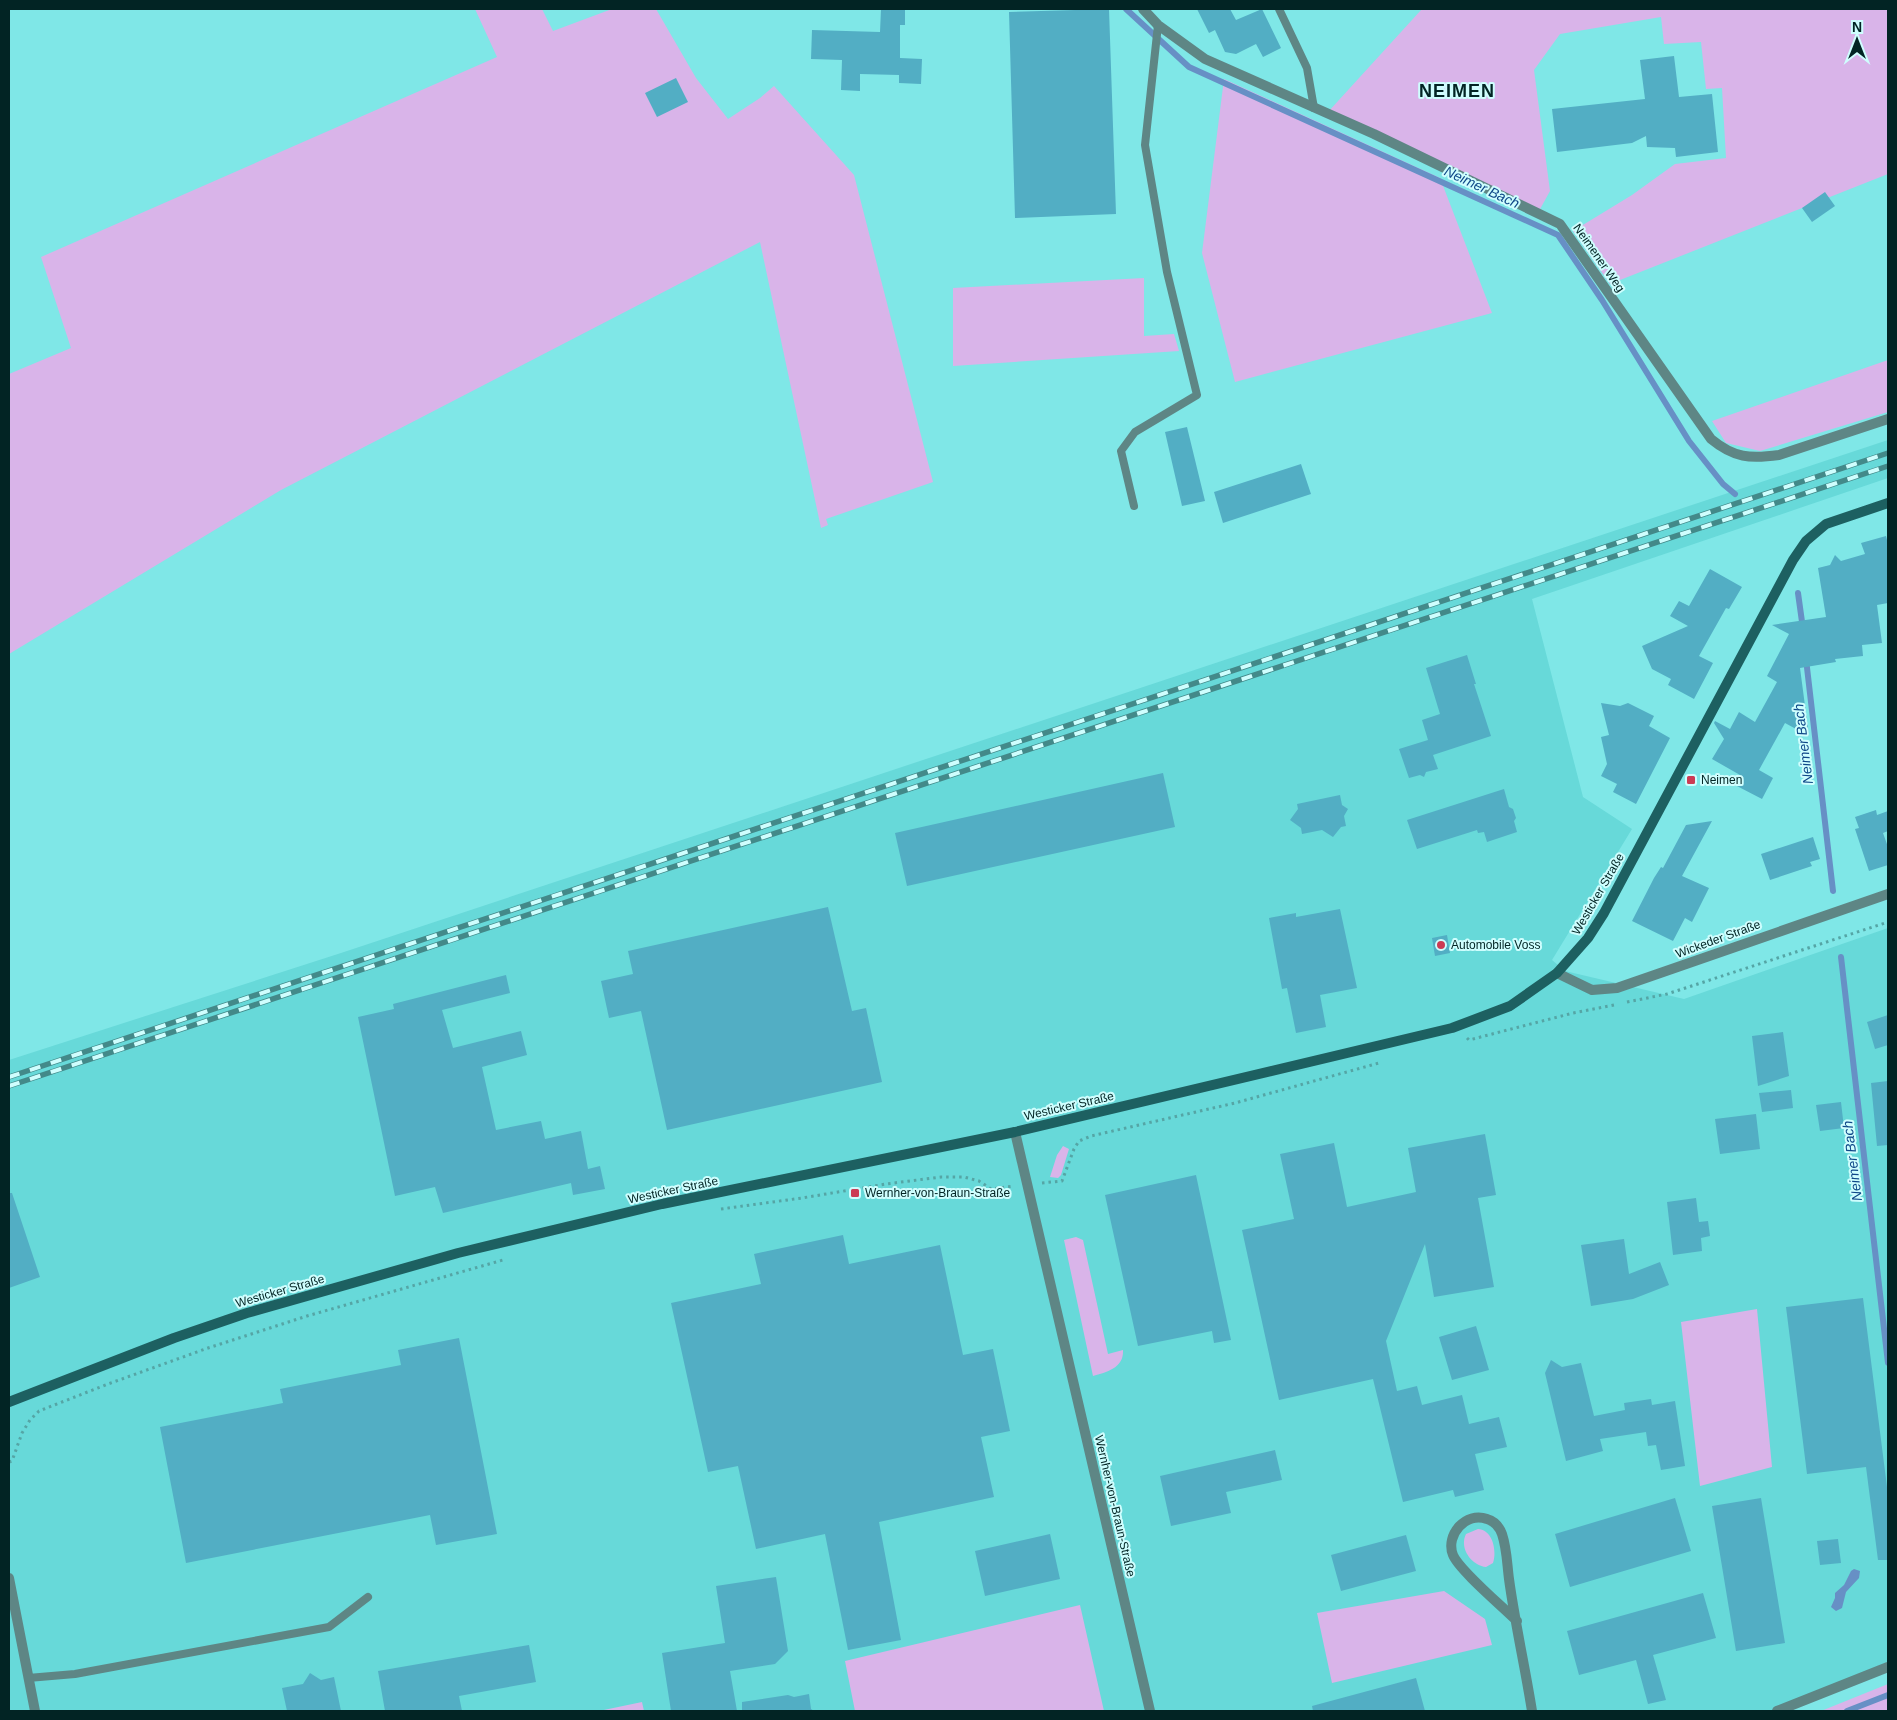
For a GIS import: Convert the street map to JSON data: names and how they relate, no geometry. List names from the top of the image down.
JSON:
{
  "streets": {
    "main road": ["Westicker Straße"],
    "street": ["Neimener Weg", "Wickeder Straße", "Wernher-von-Braun-Straße"]
  },
  "crossings": [
    ["Westicker Straße", "Wickeder Straße"],
    ["Westicker Straße", "Wernher-von-Braun-Straße"]
  ],
  "districts": ["NEIMEN"],
  "water": ["Neimer Bach"],
  "places": {
    "transit": ["Neimen", "Wernher-von-Braun-Straße"],
    "other": ["Automobile Voss"]
  },
  "north": "top"
}
